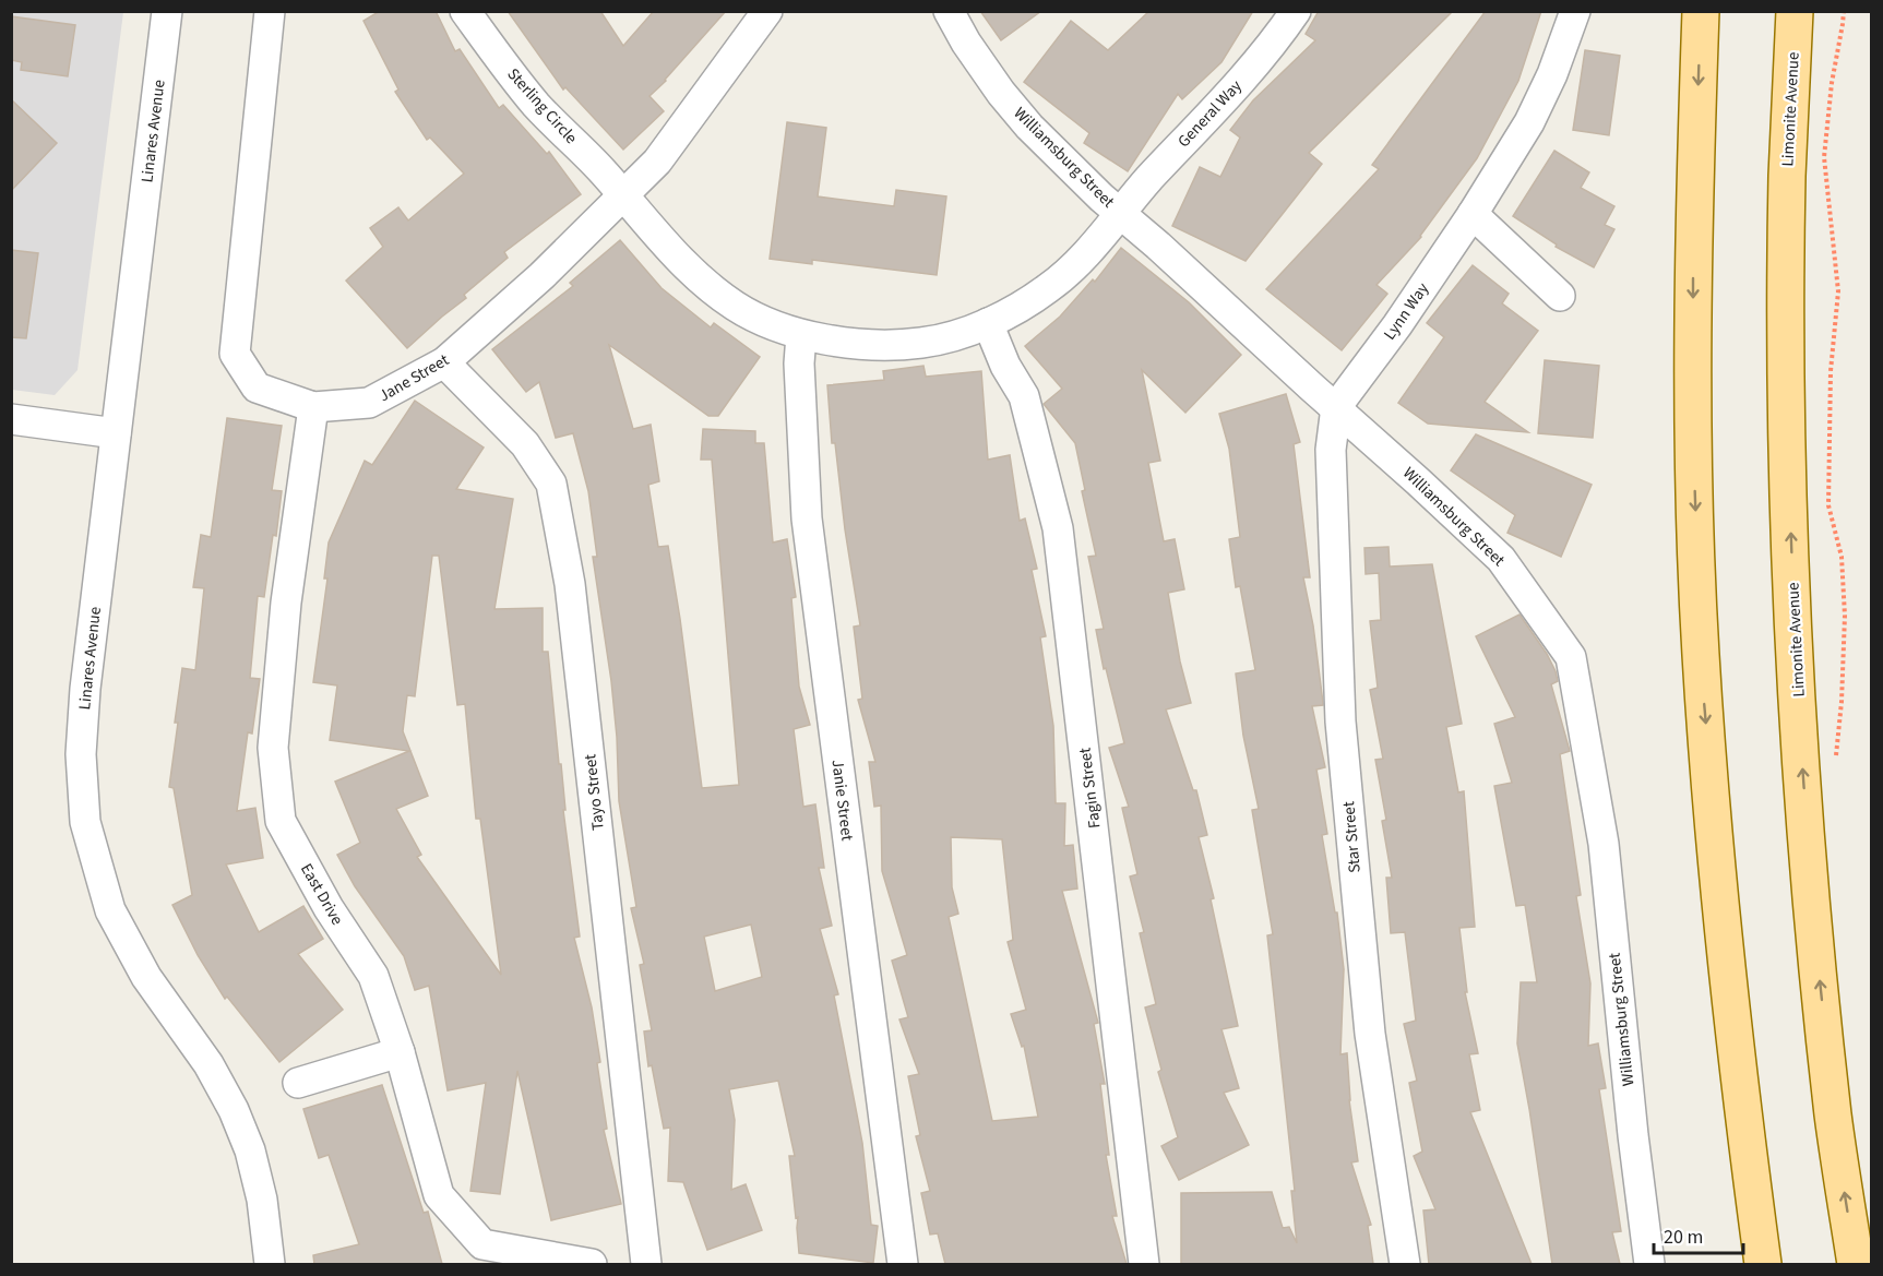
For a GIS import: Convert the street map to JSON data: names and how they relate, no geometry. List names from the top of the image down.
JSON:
{
  "streets": {
    "main road": ["Limonite Avenue"],
    "street": [
      "Sterling Circle",
      "General Way",
      "Linares Avenue",
      "Williamsburg Street",
      "Lynn Way",
      "Jane Street",
      "Fagin Street",
      "Tayo Street",
      "Janie Street",
      "Star Street",
      "East Drive"
    ]
  },
  "crossings": [
    ["Sterling Circle", "General Way"],
    ["Sterling Circle", "Jane Street"],
    ["Sterling Circle", "Janie Street"],
    ["General Way", "Williamsburg Street"],
    ["General Way", "Fagin Street"],
    ["General Way", "Janie Street"],
    ["Williamsburg Street", "Lynn Way"],
    ["Williamsburg Street", "Star Street"],
    ["Lynn Way", "Star Street"],
    ["Jane Street", "Tayo Street"],
    ["Jane Street", "East Drive"]
  ],
  "scale_bar": "20 m"
}
